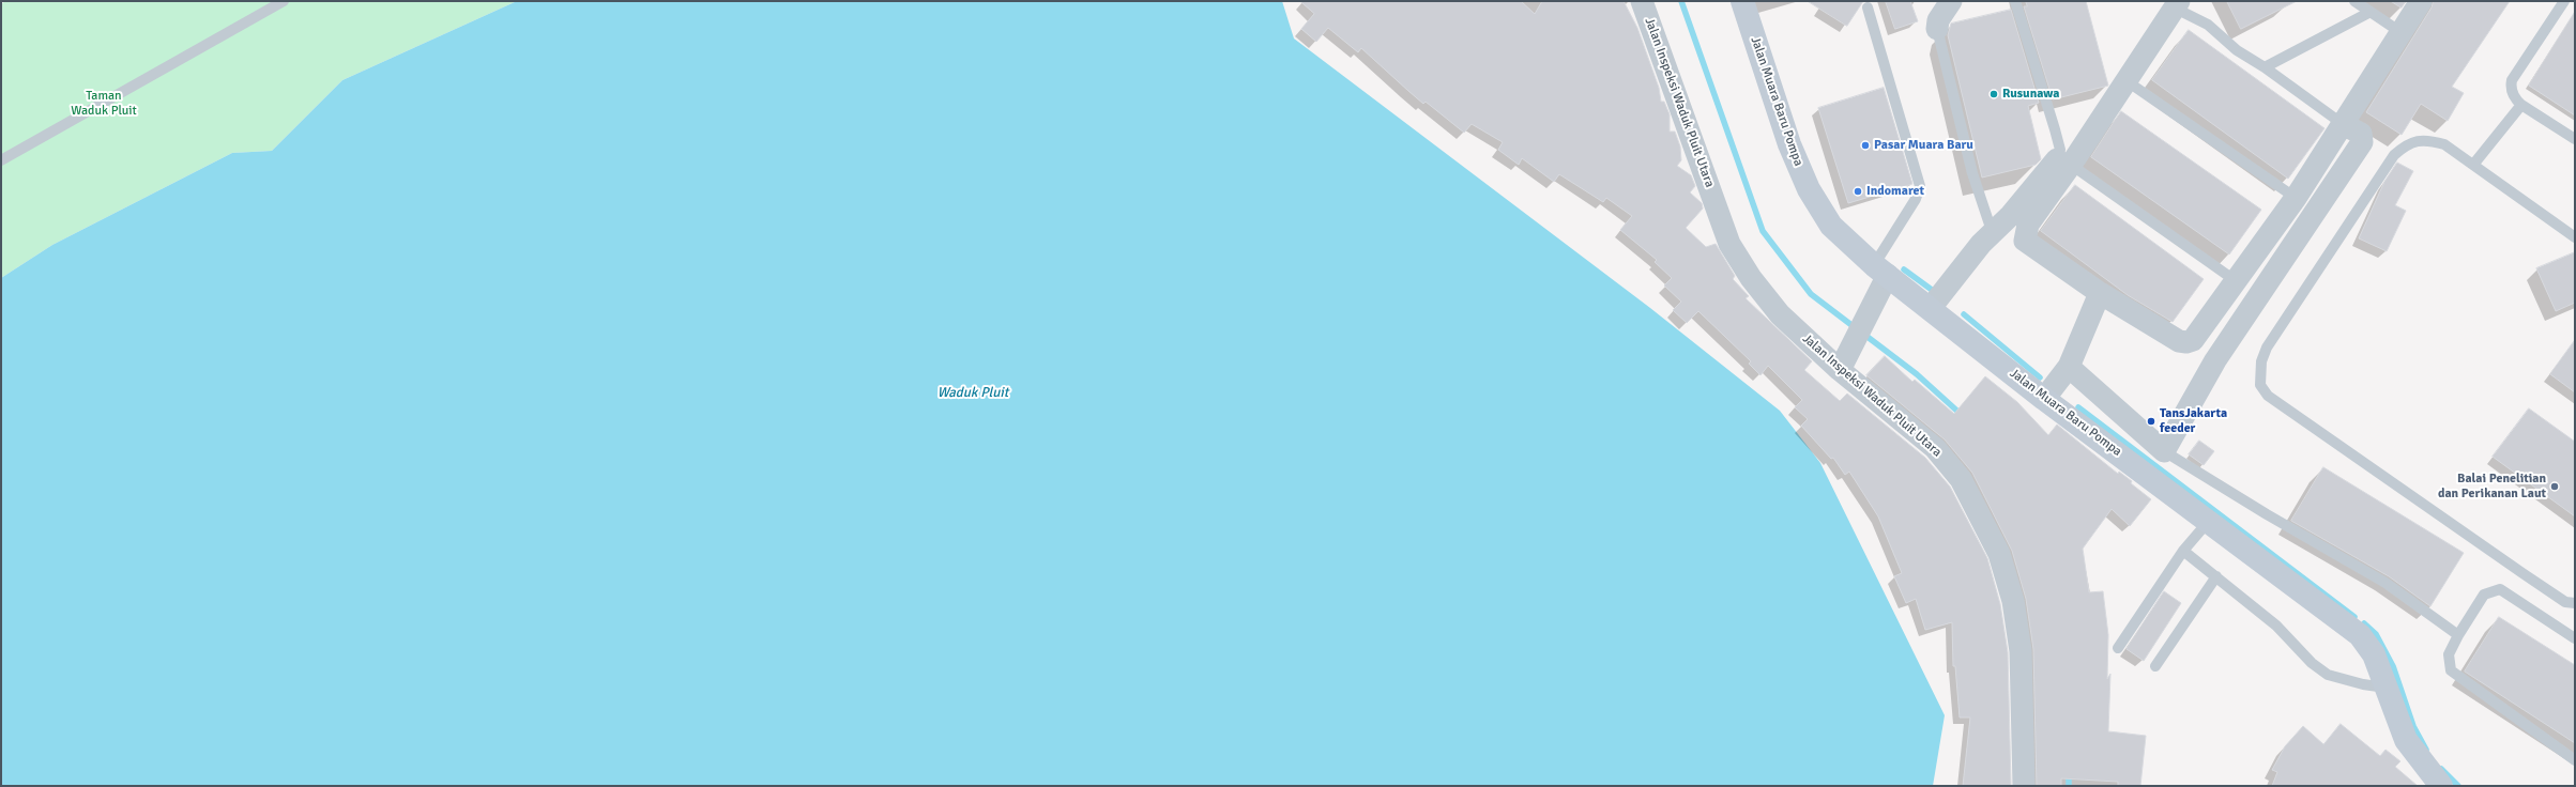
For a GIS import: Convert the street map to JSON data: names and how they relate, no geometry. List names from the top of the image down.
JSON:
{
  "streets": {
    "street": ["Jalan Muara Baru Pompa", "Jalan Inspeksi Waduk Pluit Utara"]
  },
  "water": ["Waduk Pluit"],
  "parks": ["Taman Waduk Pluit"],
  "places": [
    "Rusunawa",
    "Pasar Muara Baru",
    "Indomaret",
    "TansJakarta feeder",
    "Balai Penelitian dan Perikanan Laut"
  ]
}
